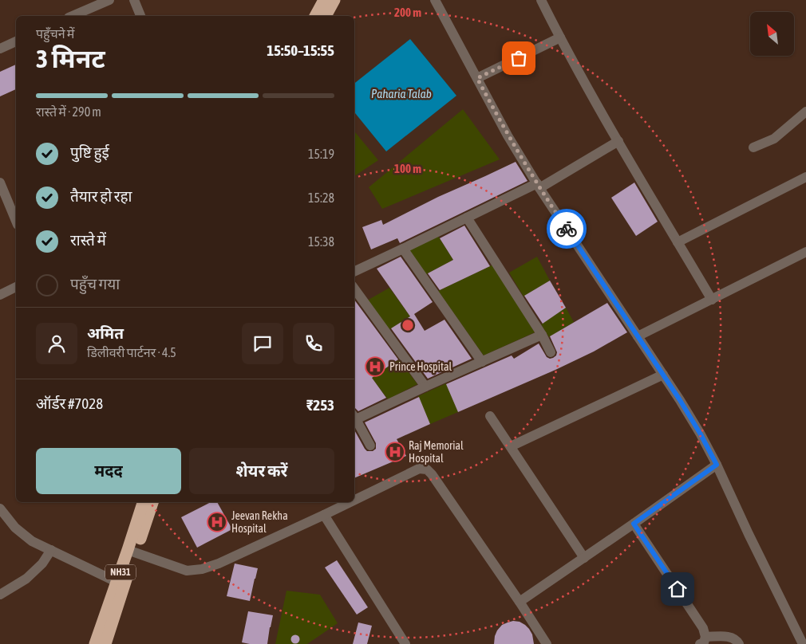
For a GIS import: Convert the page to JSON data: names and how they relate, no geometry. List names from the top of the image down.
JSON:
{
  "streets": {
    "highway": ["NH31"]
  },
  "water": ["Paharia Talab"],
  "places": {
    "hospital": ["Prince Hospital", "Raj Memorial Hospital", "Jeevan Rekha Hospital"]
  },
  "north": "top left",
  "page": {
    "heading": ["3 मिनट", "पहुँचने में", "15:50–15:55"],
    "panel": [
      "अमित",
      "डिलीवरी पार्टनर · 4.5",
      "ऑर्डर #7028",
      "₹253"
    ],
    "bar": "रास्ते में · 290 m",
    "list": [
      ["पुष्टि हुई", "15:19"],
      ["तैयार हो रहा", "15:28"],
      ["रास्ते में", "15:38"],
      "पहुँच गया"
    ],
    "buttons": ["मदद", "शेयर करें"]
  },
  "rings": ["200 m", "100 m"]
}
